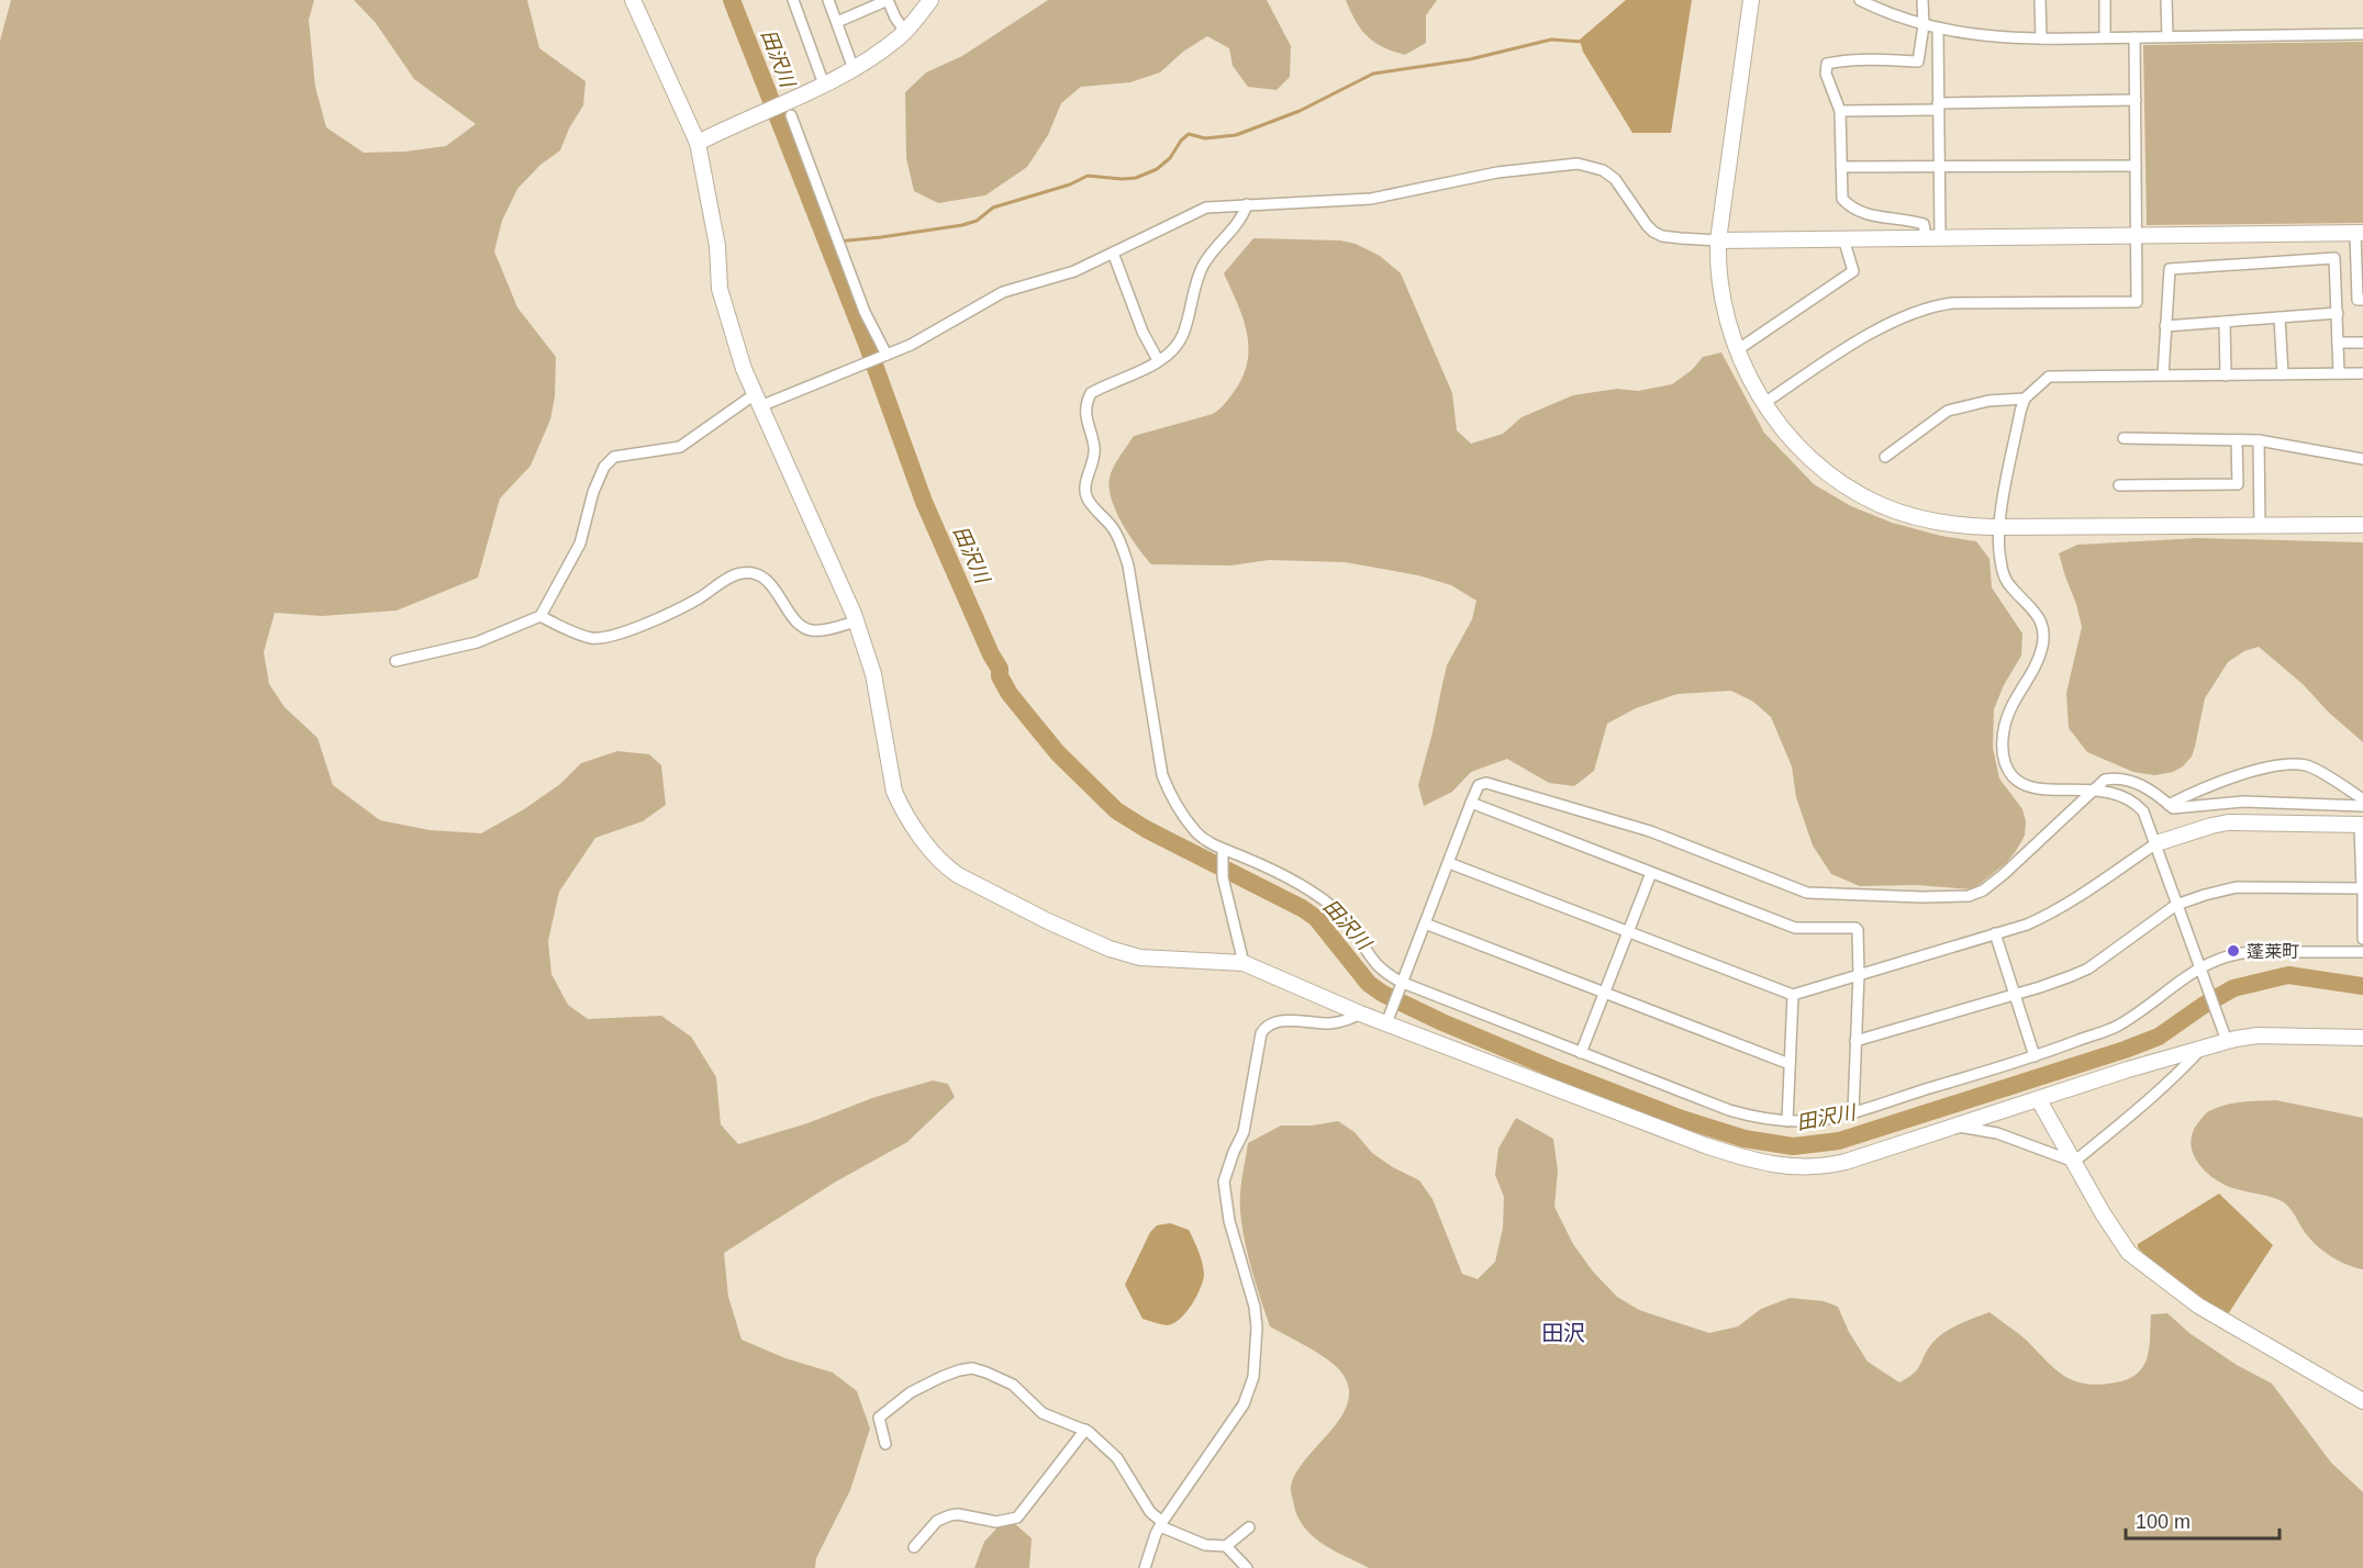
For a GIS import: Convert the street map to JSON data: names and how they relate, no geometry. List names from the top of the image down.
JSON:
{
  "districts": ["田沢"],
  "water": ["田沢川"],
  "places": ["蓬莱町"],
  "scale_bar": "100 m"
}
